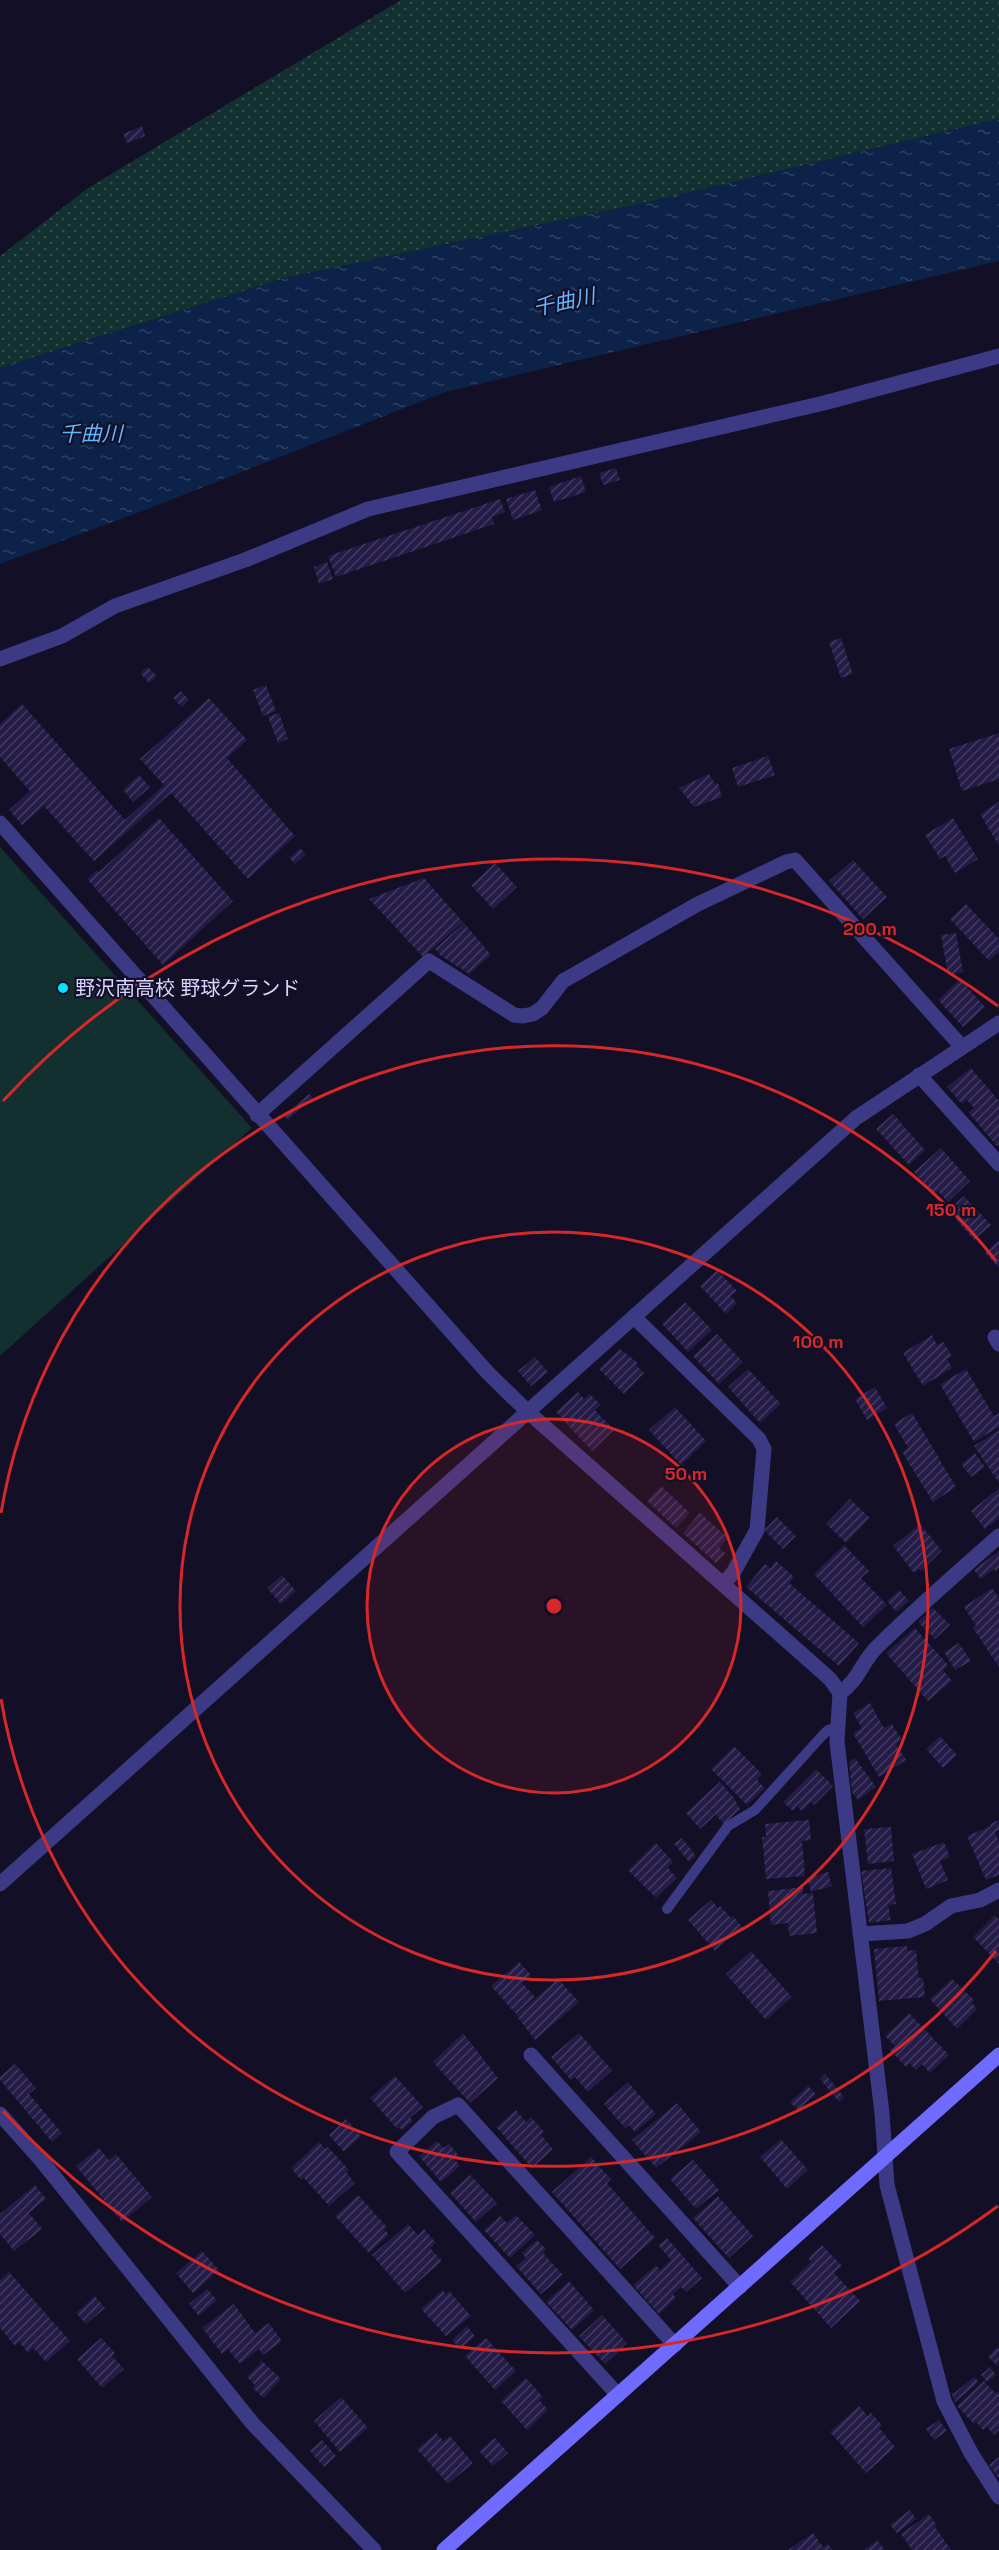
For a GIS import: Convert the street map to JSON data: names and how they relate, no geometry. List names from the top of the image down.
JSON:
{
  "water": ["千曲川"],
  "places": ["野沢南高校 野球グランド"],
  "rings": [
    "200 m",
    "150 m",
    "100 m",
    "50 m"
  ]
}
